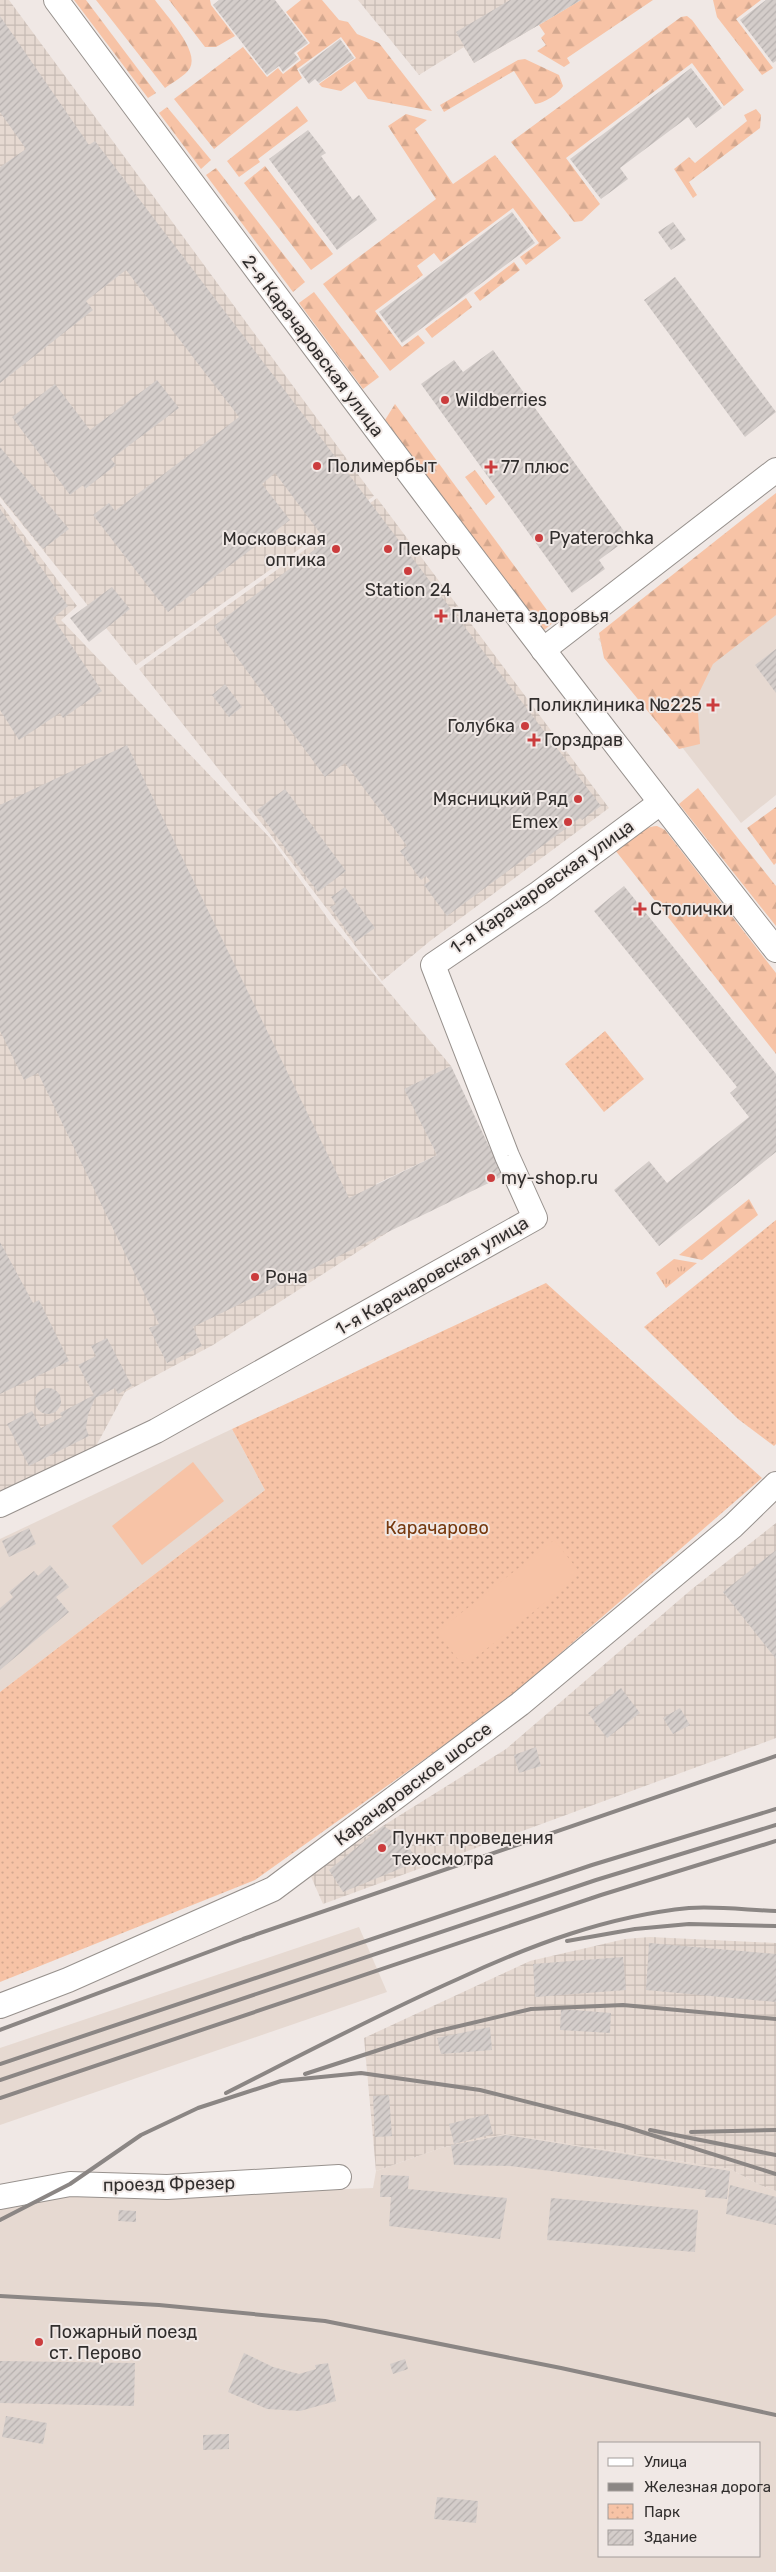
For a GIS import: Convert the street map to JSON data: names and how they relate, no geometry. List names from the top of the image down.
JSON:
{
  "streets": {
    "street": [
      "2-я Карачаровская улица",
      "1-я Карачаровская улица",
      "Карачаровское шоссе",
      "проезд Фрезер"
    ]
  },
  "crossings": [
    ["2-я Карачаровская улица", "1-я Карачаровская улица"]
  ],
  "parks": ["Карачарово"],
  "places": {
    "other": [
      "Wildberries",
      "Полимербыт",
      "Pyaterochka",
      "Московская оптика",
      "Пекарь",
      "Station 24",
      "Голубка",
      "Мясницкий Ряд",
      "Emex",
      "my-shop.ru",
      "Рона",
      "Пункт проведения техосмотра",
      "Пожарный поезд ст. Перово"
    ],
    "health": [
      "77 плюс",
      "Планета здоровья",
      "Поликлиника №225",
      "Горздрав",
      "Столички"
    ]
  },
  "legend": [
    "Улица",
    "Железная дорога",
    "Парк",
    "Здание"
  ]
}
